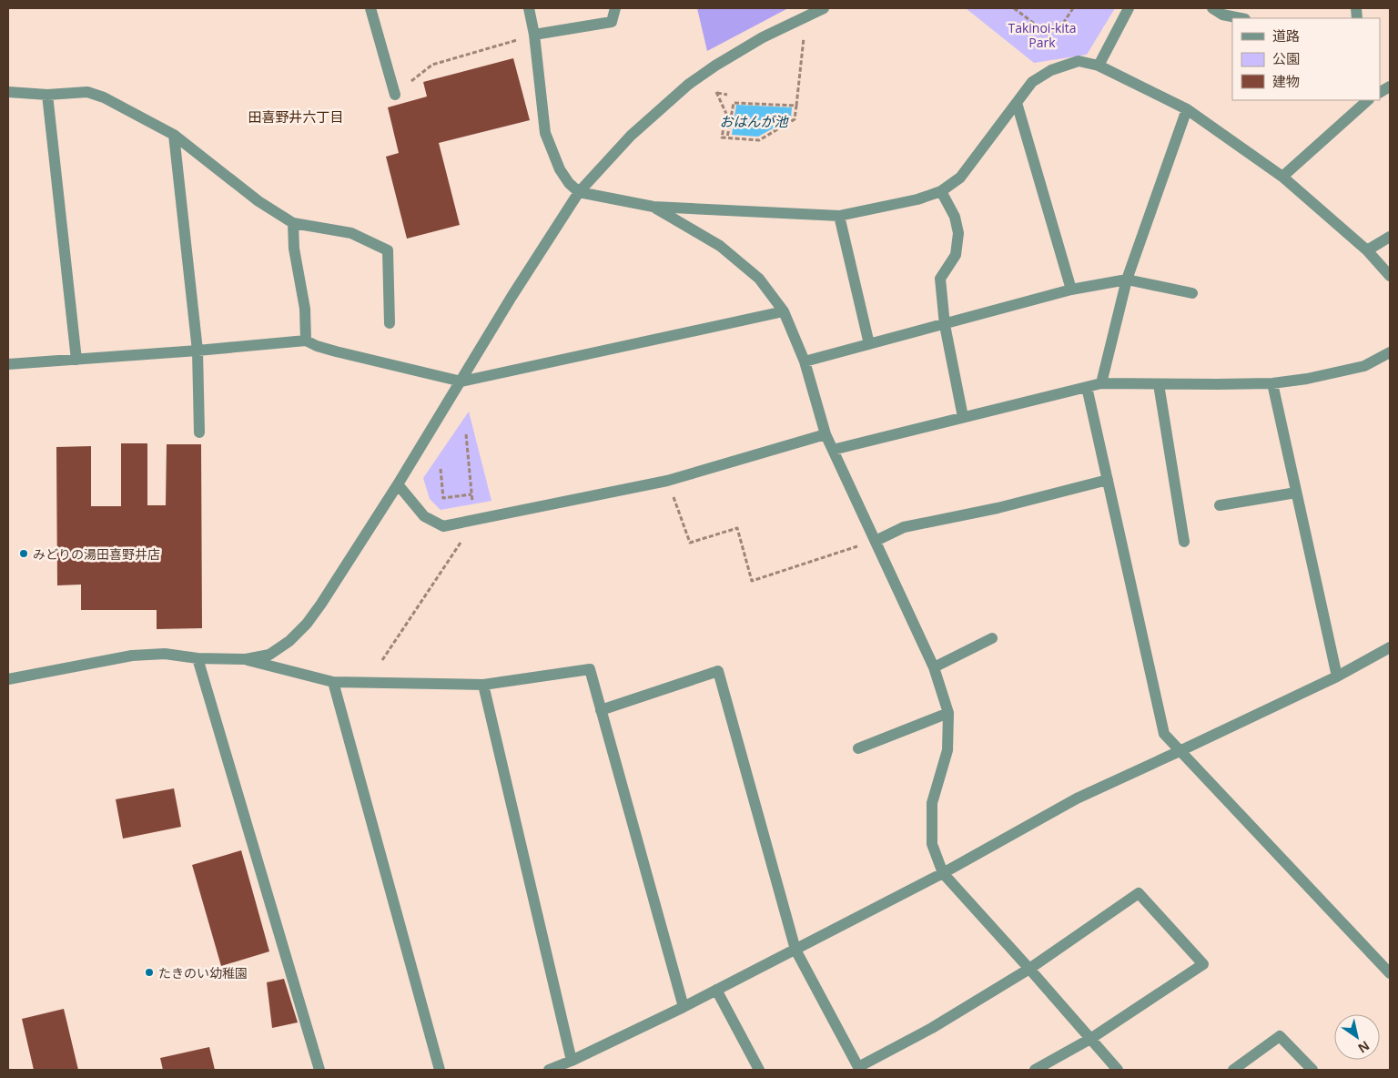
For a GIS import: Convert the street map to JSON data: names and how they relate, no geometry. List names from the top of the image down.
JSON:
{
  "districts": ["田喜野井六丁目"],
  "water": ["おはんが池"],
  "parks": ["Takinoi-kita Park"],
  "places": ["みどりの湯田喜野井店", "たきのい幼稚園"],
  "legend": ["道路", "公園", "建物"],
  "north": "bottom right"
}
